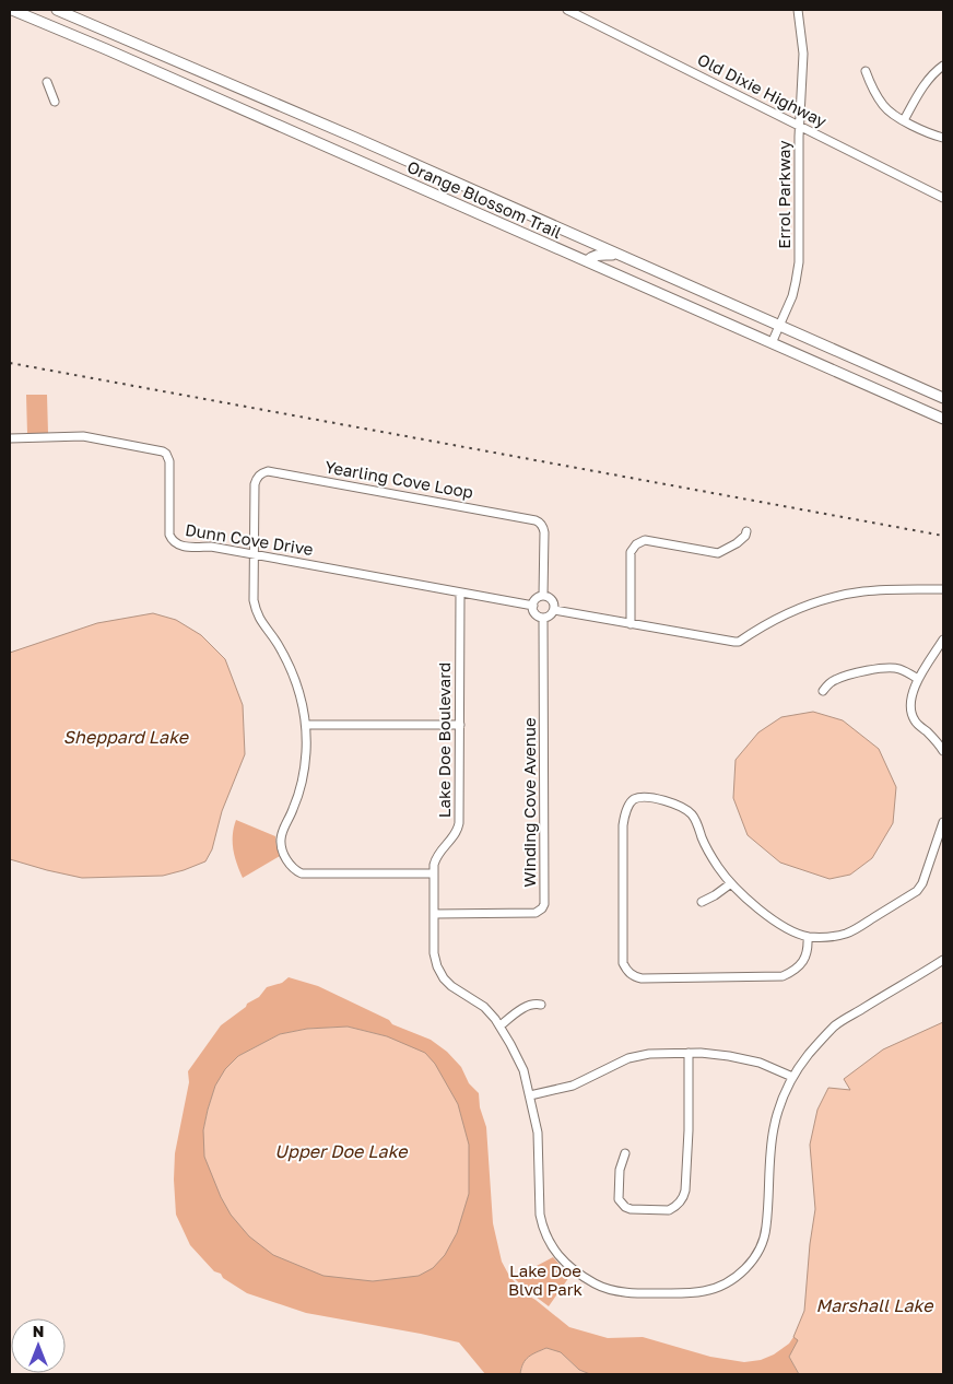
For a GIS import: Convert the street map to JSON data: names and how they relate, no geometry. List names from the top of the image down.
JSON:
{
  "streets": {
    "main road": ["Orange Blossom Trail"],
    "street": [
      "Old Dixie Highway",
      "Errol Parkway",
      "Yearling Cove Loop",
      "Dunn Cove Drive",
      "Lake Doe Boulevard",
      "Winding Cove Avenue"
    ]
  },
  "crossings": [
    ["Old Dixie Highway", "Errol Parkway"],
    ["Errol Parkway", "Orange Blossom Trail"],
    ["Yearling Cove Loop", "Dunn Cove Drive"],
    ["Yearling Cove Loop", "Winding Cove Avenue"],
    ["Dunn Cove Drive", "Lake Doe Boulevard"],
    ["Dunn Cove Drive", "Winding Cove Avenue"],
    ["Lake Doe Boulevard", "Winding Cove Avenue"]
  ],
  "water": ["Sheppard Lake", "Upper Doe Lake", "Marshall Lake"],
  "parks": ["Lake Doe Blvd Park"],
  "north": "top"
}
